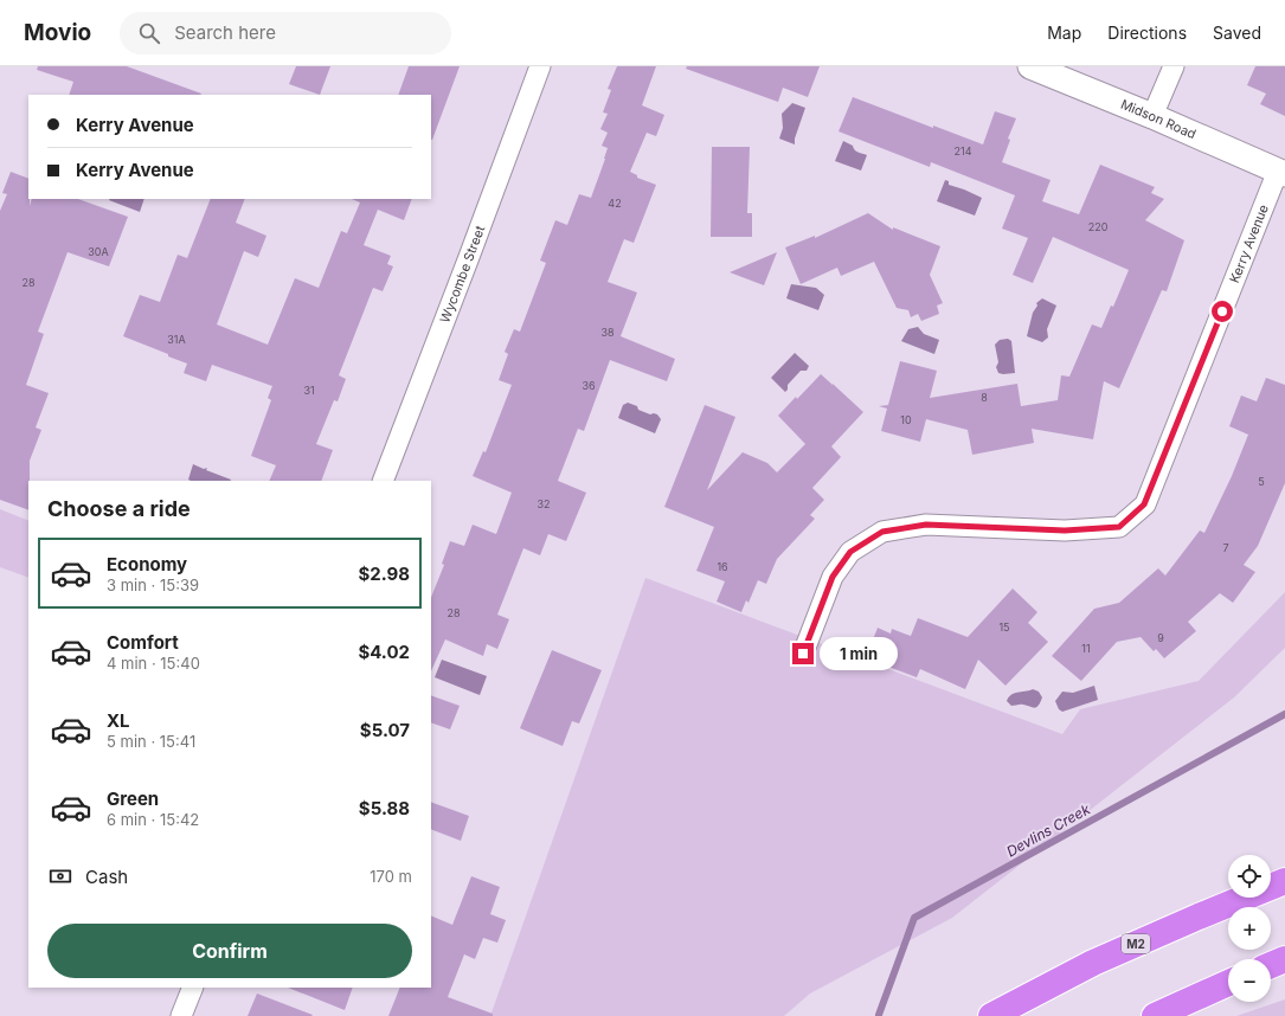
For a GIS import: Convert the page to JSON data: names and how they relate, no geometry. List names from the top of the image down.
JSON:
{
  "streets": {
    "highway": ["M2"],
    "street": ["Midson Road", "Kerry Avenue", "Wycombe Street"]
  },
  "crossings": [
    ["Midson Road", "Kerry Avenue"]
  ],
  "water": ["Devlins Creek"],
  "house_numbers": [
    "214",
    "42",
    "220",
    "30A",
    "28",
    "38",
    "31A",
    "36",
    "31",
    "8",
    "10",
    "5",
    "32",
    "7",
    "16",
    "28",
    "15",
    "9",
    "11"
  ],
  "page": {
    "header": "Movio",
    "search": "Search here",
    "nav": ["Map", "Directions", "Saved"],
    "banner": ["Kerry Avenue", "Kerry Avenue"],
    "heading": "Choose a ride",
    "list": [
      {
        "name": "Economy",
        "note": "3 min · 15:39",
        "value": "$2.98"
      },
      {
        "name": "Comfort",
        "note": "4 min · 15:40",
        "value": "$4.02"
      },
      {
        "name": "XL",
        "note": "5 min · 15:41",
        "value": "$5.07"
      },
      {
        "name": "Green",
        "note": "6 min · 15:42",
        "value": "$5.88"
      }
    ],
    "bubble": "1 min",
    "pay": ["Cash", "170 m"],
    "map_buttons": ["+", "−"],
    "buttons": "Confirm"
  }
}
